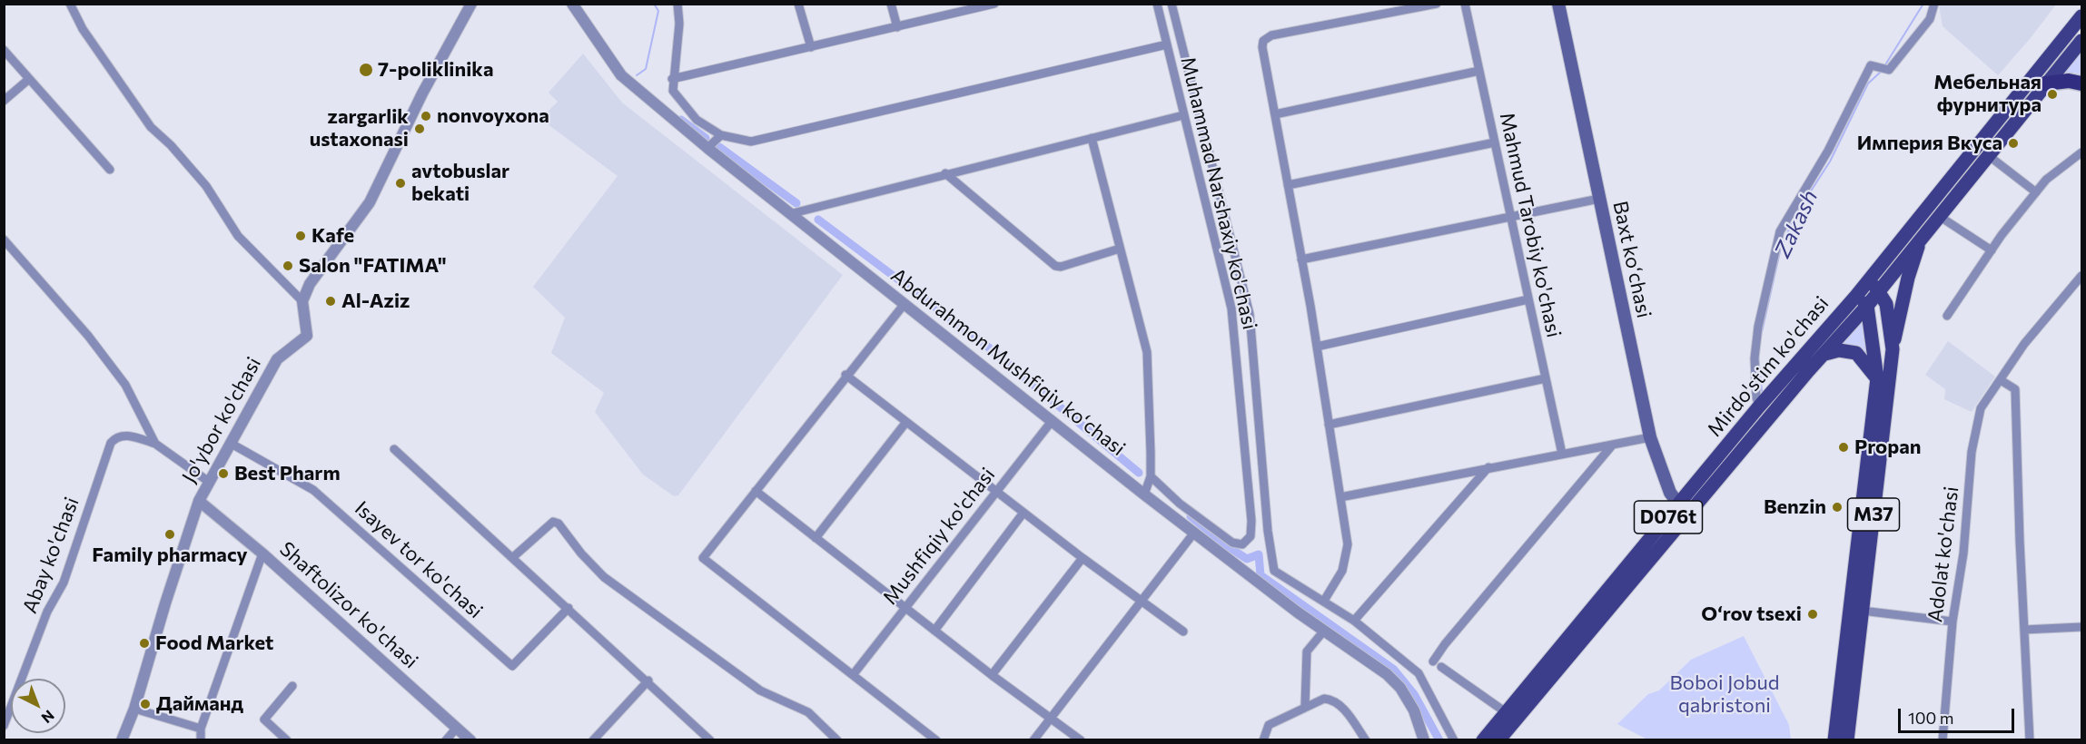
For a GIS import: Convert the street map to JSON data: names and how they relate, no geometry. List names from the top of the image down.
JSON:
{
  "streets": {
    "main road": [
      "Baxt koʻchasi",
      "Mirdo'stim ko'chasi",
      "M37",
      "D076t"
    ],
    "street": [
      "Muhammad Narshaxiy ko'chasi",
      "Mahmud Tarobiy ko'chasi",
      "Abdurahmon Mushfiqiy koʻchasi",
      "Jo'ybor ko'chasi",
      "Mushfiqiy ko'chasi",
      "Adolat ko'chasi",
      "Abay ko'chasi",
      "Isayev tor ko'chasi",
      "Shaftolizor ko'chasi"
    ]
  },
  "crossings": [
    ["Baxt koʻchasi", "Mirdo'stim ko'chasi"],
    ["Abdurahmon Mushfiqiy koʻchasi", "Mushfiqiy ko'chasi"],
    ["Mirdo'stim ko'chasi", "M37"],
    ["Jo'ybor ko'chasi", "Isayev tor ko'chasi"],
    ["Jo'ybor ko'chasi", "Shaftolizor ko'chasi"]
  ],
  "water": ["Zakash"],
  "parks": ["Boboi Jobud qabristoni"],
  "places": [
    "7-poliklinika",
    "Мебельная фурнитура",
    "nonvoyxona",
    "zargarlik ustaxonasi",
    "Империя Вкуса",
    "avtobuslar bekati",
    "Kafe",
    "Salon \"FATIMA\"",
    "Al-Aziz",
    "Propan",
    "Best Pharm",
    "Benzin",
    "Family pharmacy",
    "Oʻrov tsexi",
    "Food Market",
    "Дайманд"
  ],
  "scale_bar": "100 m",
  "north": "bottom right"
}
